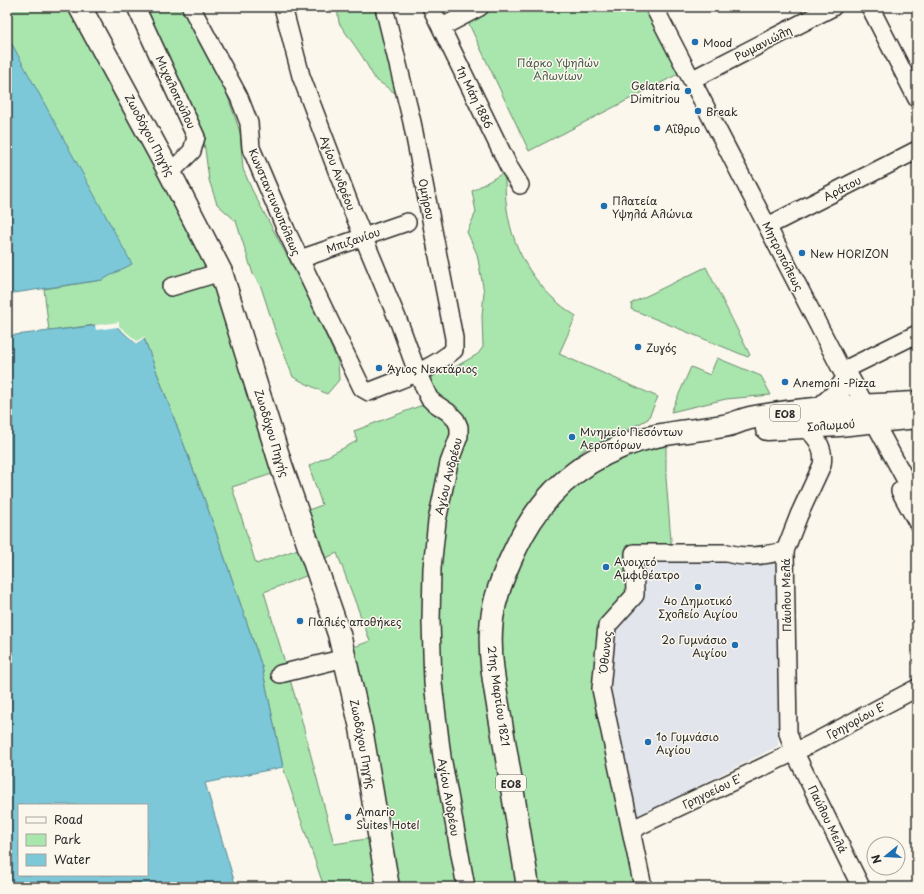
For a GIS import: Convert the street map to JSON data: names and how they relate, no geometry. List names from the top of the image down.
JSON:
{
  "streets": {
    "main road": [
      "Ζωοδόχου Πηγής",
      "ΕΟ8",
      "Σολωμού",
      "21ης Μαρτίου 1821"
    ],
    "street": [
      "Ρωμανιώλη",
      "Μιχαλοπούλου",
      "1η Μάη 1886",
      "Αγίου Ανδρέου",
      "Αράτου",
      "Ομήρου",
      "Κωνσταντινουπόλεως",
      "Μπιζανίου",
      "Μητροπόλεως",
      "Πάυλου Μελά",
      "Όθωνος",
      "Γρηγορίου Ε'",
      "Γρηγοείου Ε'",
      "Παύλου Μελά"
    ]
  },
  "crossings": [
    ["Ρωμανιώλη", "Μητροπόλεως"],
    ["Μιχαλοπούλου", "Ζωοδόχου Πηγής"],
    ["Αγίου Ανδρέου", "Ομήρου"],
    ["Αγίου Ανδρέου", "Κωνσταντινουπόλεως"],
    ["Αγίου Ανδρέου", "Μπιζανίου"],
    ["Αράτου", "Μητροπόλεως"],
    ["Ομήρου", "Κωνσταντινουπόλεως"],
    ["Κωνσταντινουπόλεως", "Μπιζανίου"],
    ["Μητροπόλεως", "Σολωμού"],
    ["Σολωμού", "Πάυλου Μελά"],
    ["Σολωμού", "21ης Μαρτίου 1821"],
    ["Πάυλου Μελά", "Όθωνος"],
    ["Πάυλου Μελά", "Γρηγορίου Ε'"],
    ["Πάυλου Μελά", "Γρηγοείου Ε'"],
    ["Πάυλου Μελά", "Παύλου Μελά"],
    ["Όθωνος", "Γρηγοείου Ε'"],
    ["Γρηγορίου Ε'", "Γρηγοείου Ε'"],
    ["Γρηγορίου Ε'", "Παύλου Μελά"],
    ["Γρηγοείου Ε'", "Παύλου Μελά"]
  ],
  "parks": ["Πάρκο Υψηλών Αλωνίων"],
  "places": [
    "Mood",
    "Gelateria Dimitriou",
    "Break",
    "Αΐθριο",
    "Πλατεία Υψηλά Αλώνια",
    "New HORIZON",
    "Ζυγός",
    "Άγιος Νεκτάριος",
    "Anemoni -Pizza",
    "Μνημείο Πεσόντων Αεροπόρων",
    "Aνοιχτό Aμφιθέατρο",
    "4ο Δημοτικό Σχολείο Αιγίου",
    "Παλιές αποθήκες",
    "2ο Γυμνάσιο Αιγίου",
    "1ο Γυμνάσιο Αιγίου",
    "Amario Suites Hotel"
  ],
  "legend": ["Road", "Park", "Water"],
  "north": "left"
}
